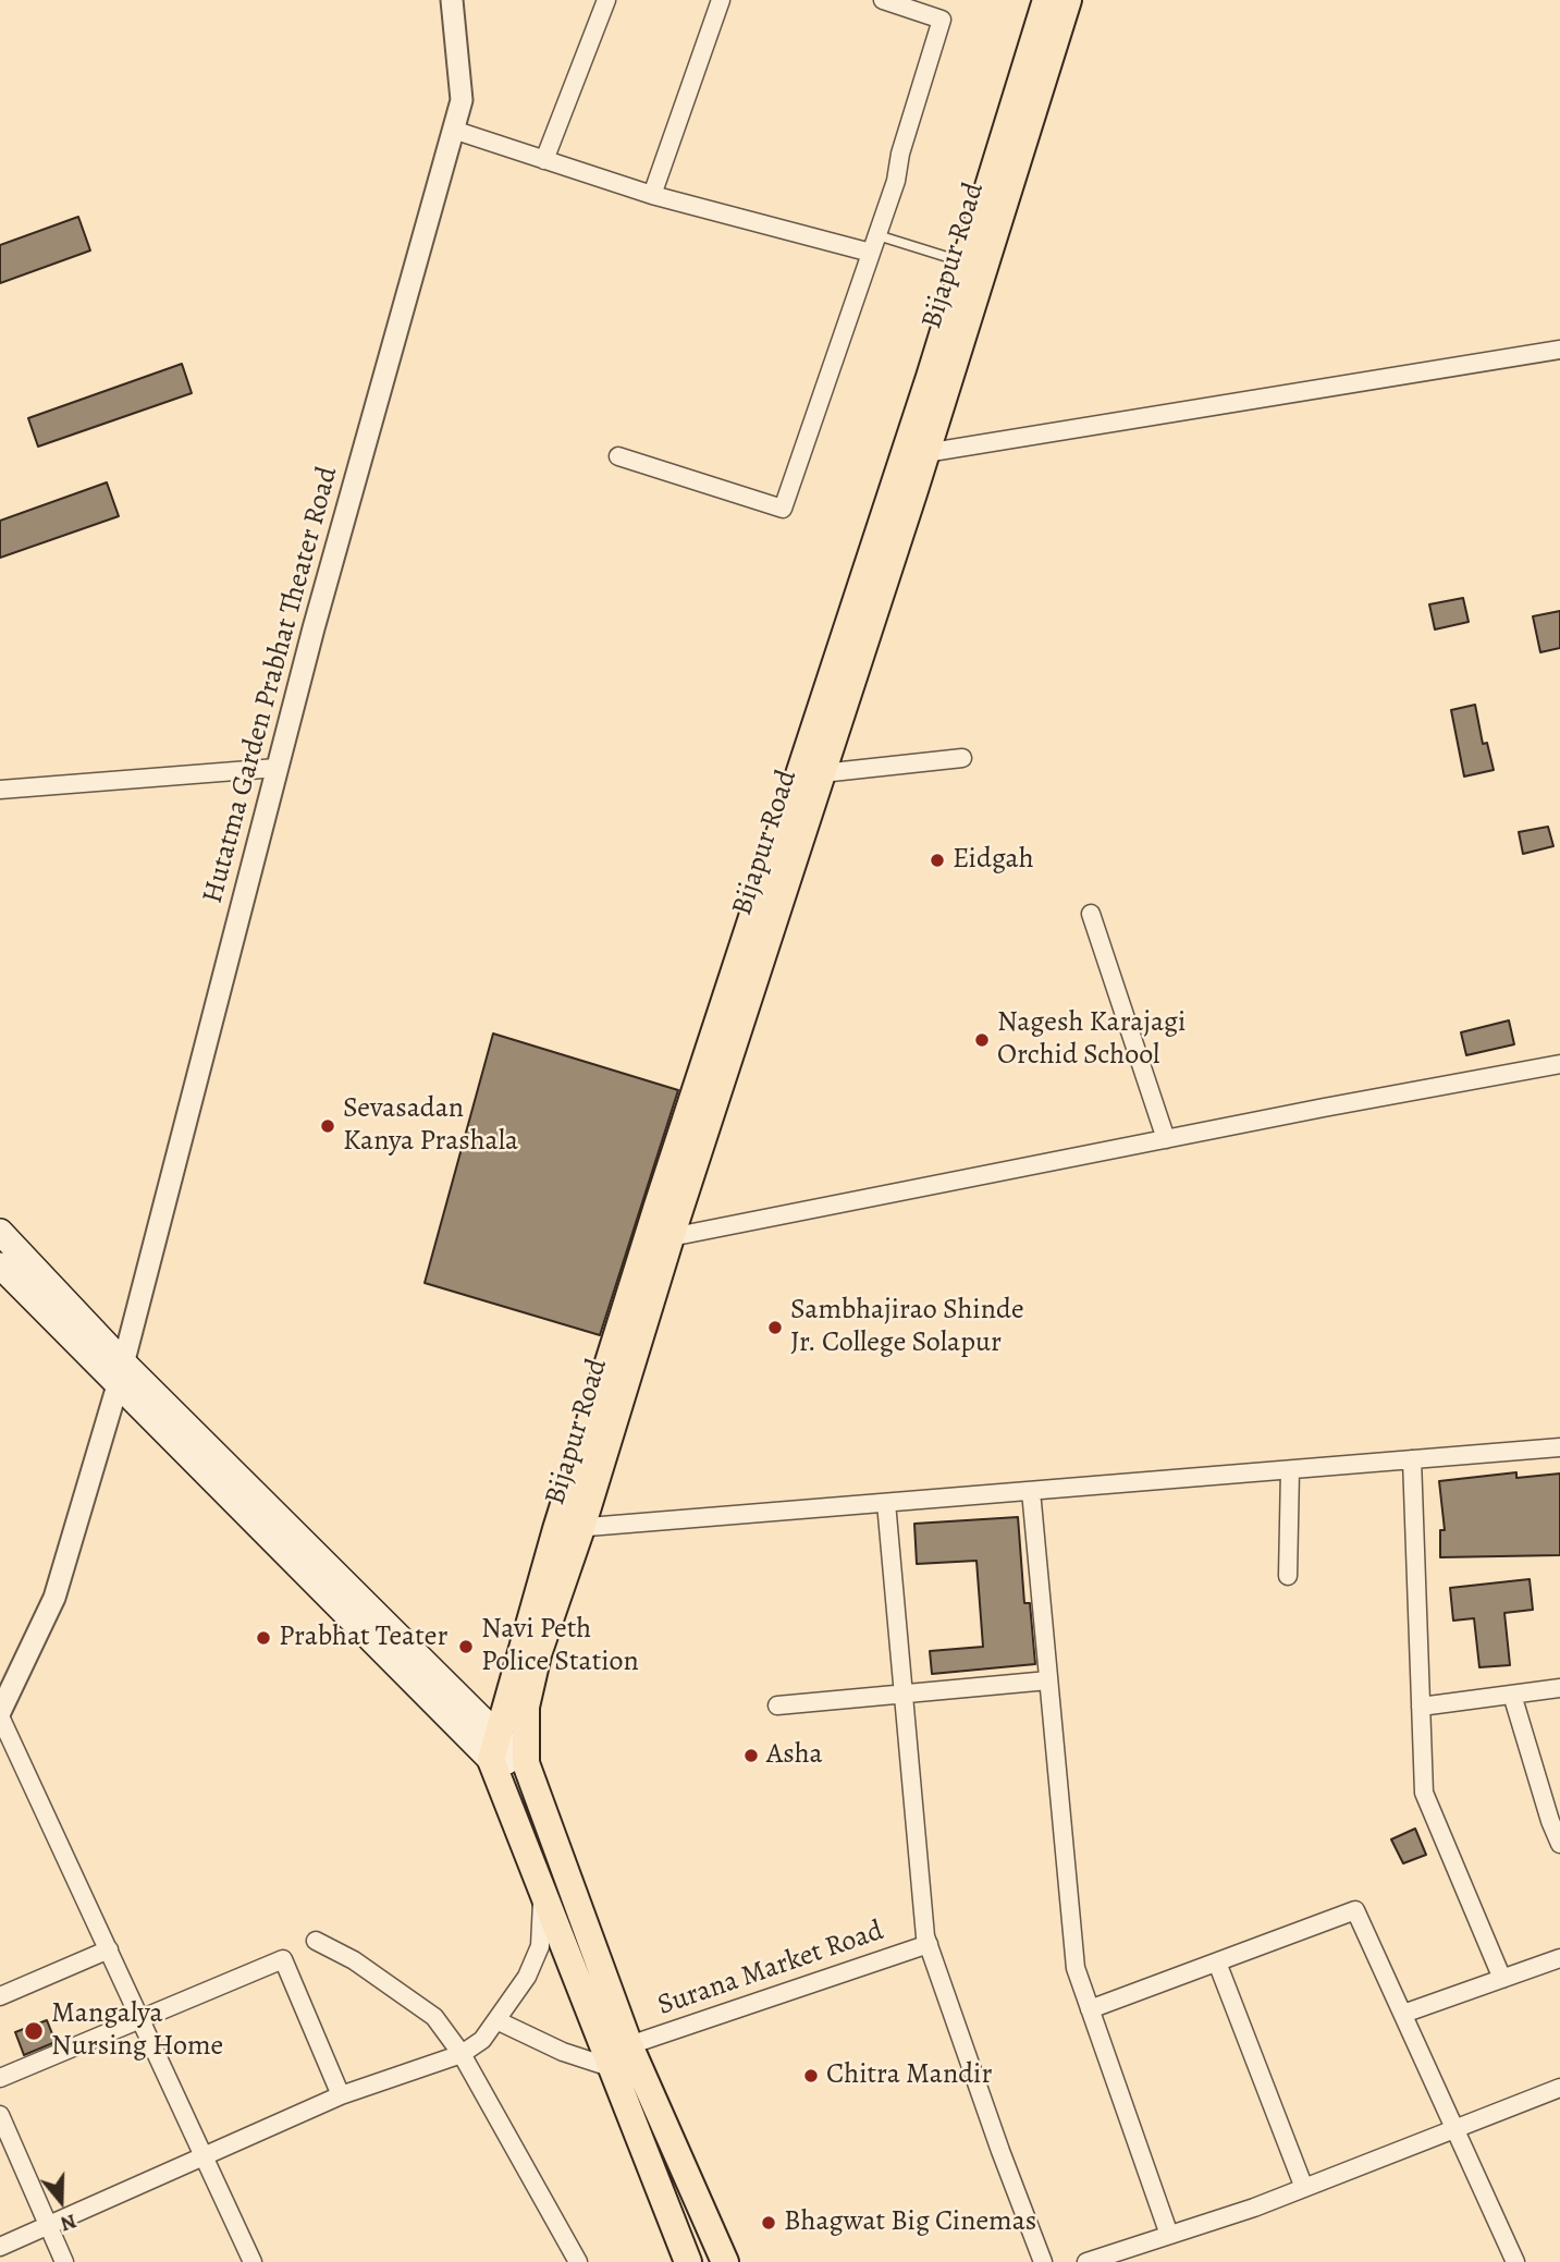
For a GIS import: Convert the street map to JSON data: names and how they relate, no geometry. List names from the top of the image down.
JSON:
{
  "streets": {
    "main road": ["Bijapur Road"],
    "street": ["Hutatma Garden Prabhat Theater Road", "Surana Market Road"]
  },
  "places": [
    "Eidgah",
    "Nagesh Karajagi Orchid School",
    "Sevasadan Kanya Prashala",
    "Sambhajirao Shinde Jr. College Solapur",
    "Prabhat Teater",
    "Navi Peth Police Station",
    "Asha",
    "Mangalya Nursing Home",
    "Chitra Mandir",
    "Bhagwat Big Cinemas"
  ],
  "north": "bottom"
}
